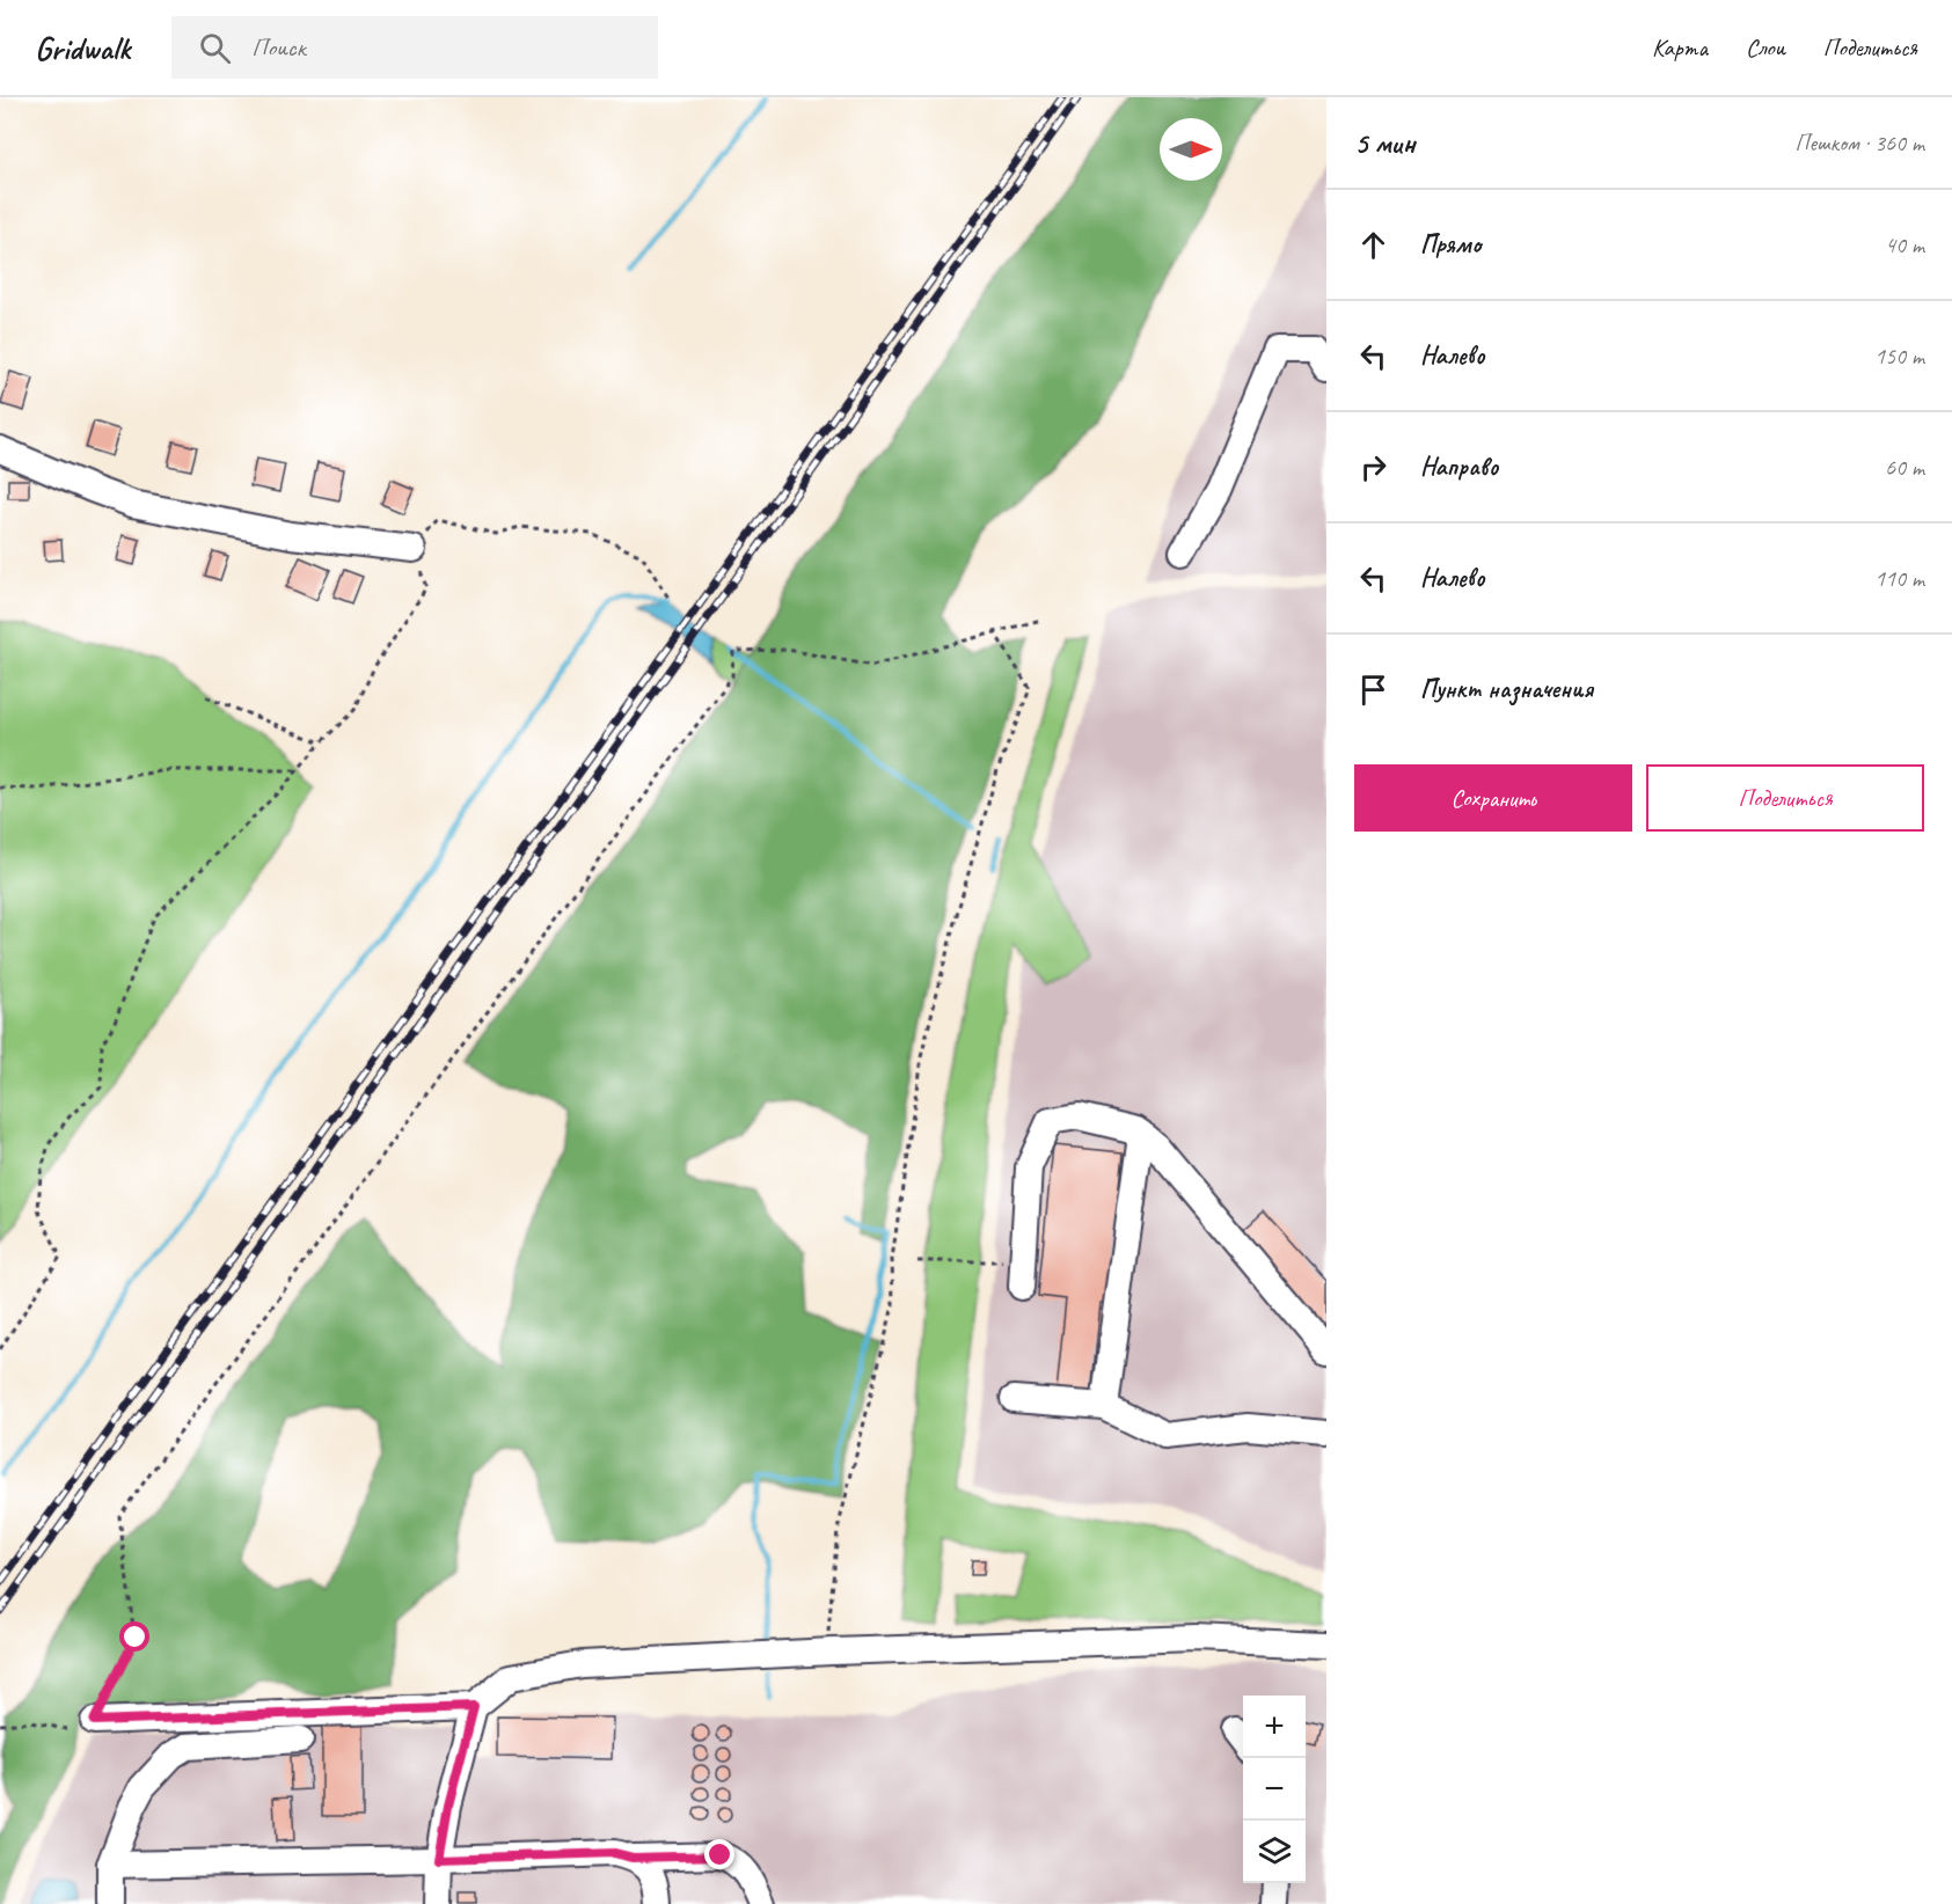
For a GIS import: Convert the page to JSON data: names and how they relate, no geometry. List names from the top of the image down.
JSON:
{
  "north": "right",
  "page": {
    "header": "Gridwalk",
    "search": "Поиск",
    "nav": ["Карта", "Слои", "Поделиться"],
    "heading": ["5 мин", "Пешком · 360 m"],
    "list": [
      ["Прямо", "40 m"],
      ["Налево", "150 m"],
      ["Направо", "60 m"],
      ["Налево", "110 m"],
      "Пункт назначения"
    ],
    "buttons": ["Сохранить", "Поделиться"],
    "map_buttons": ["+", "−"]
  }
}
